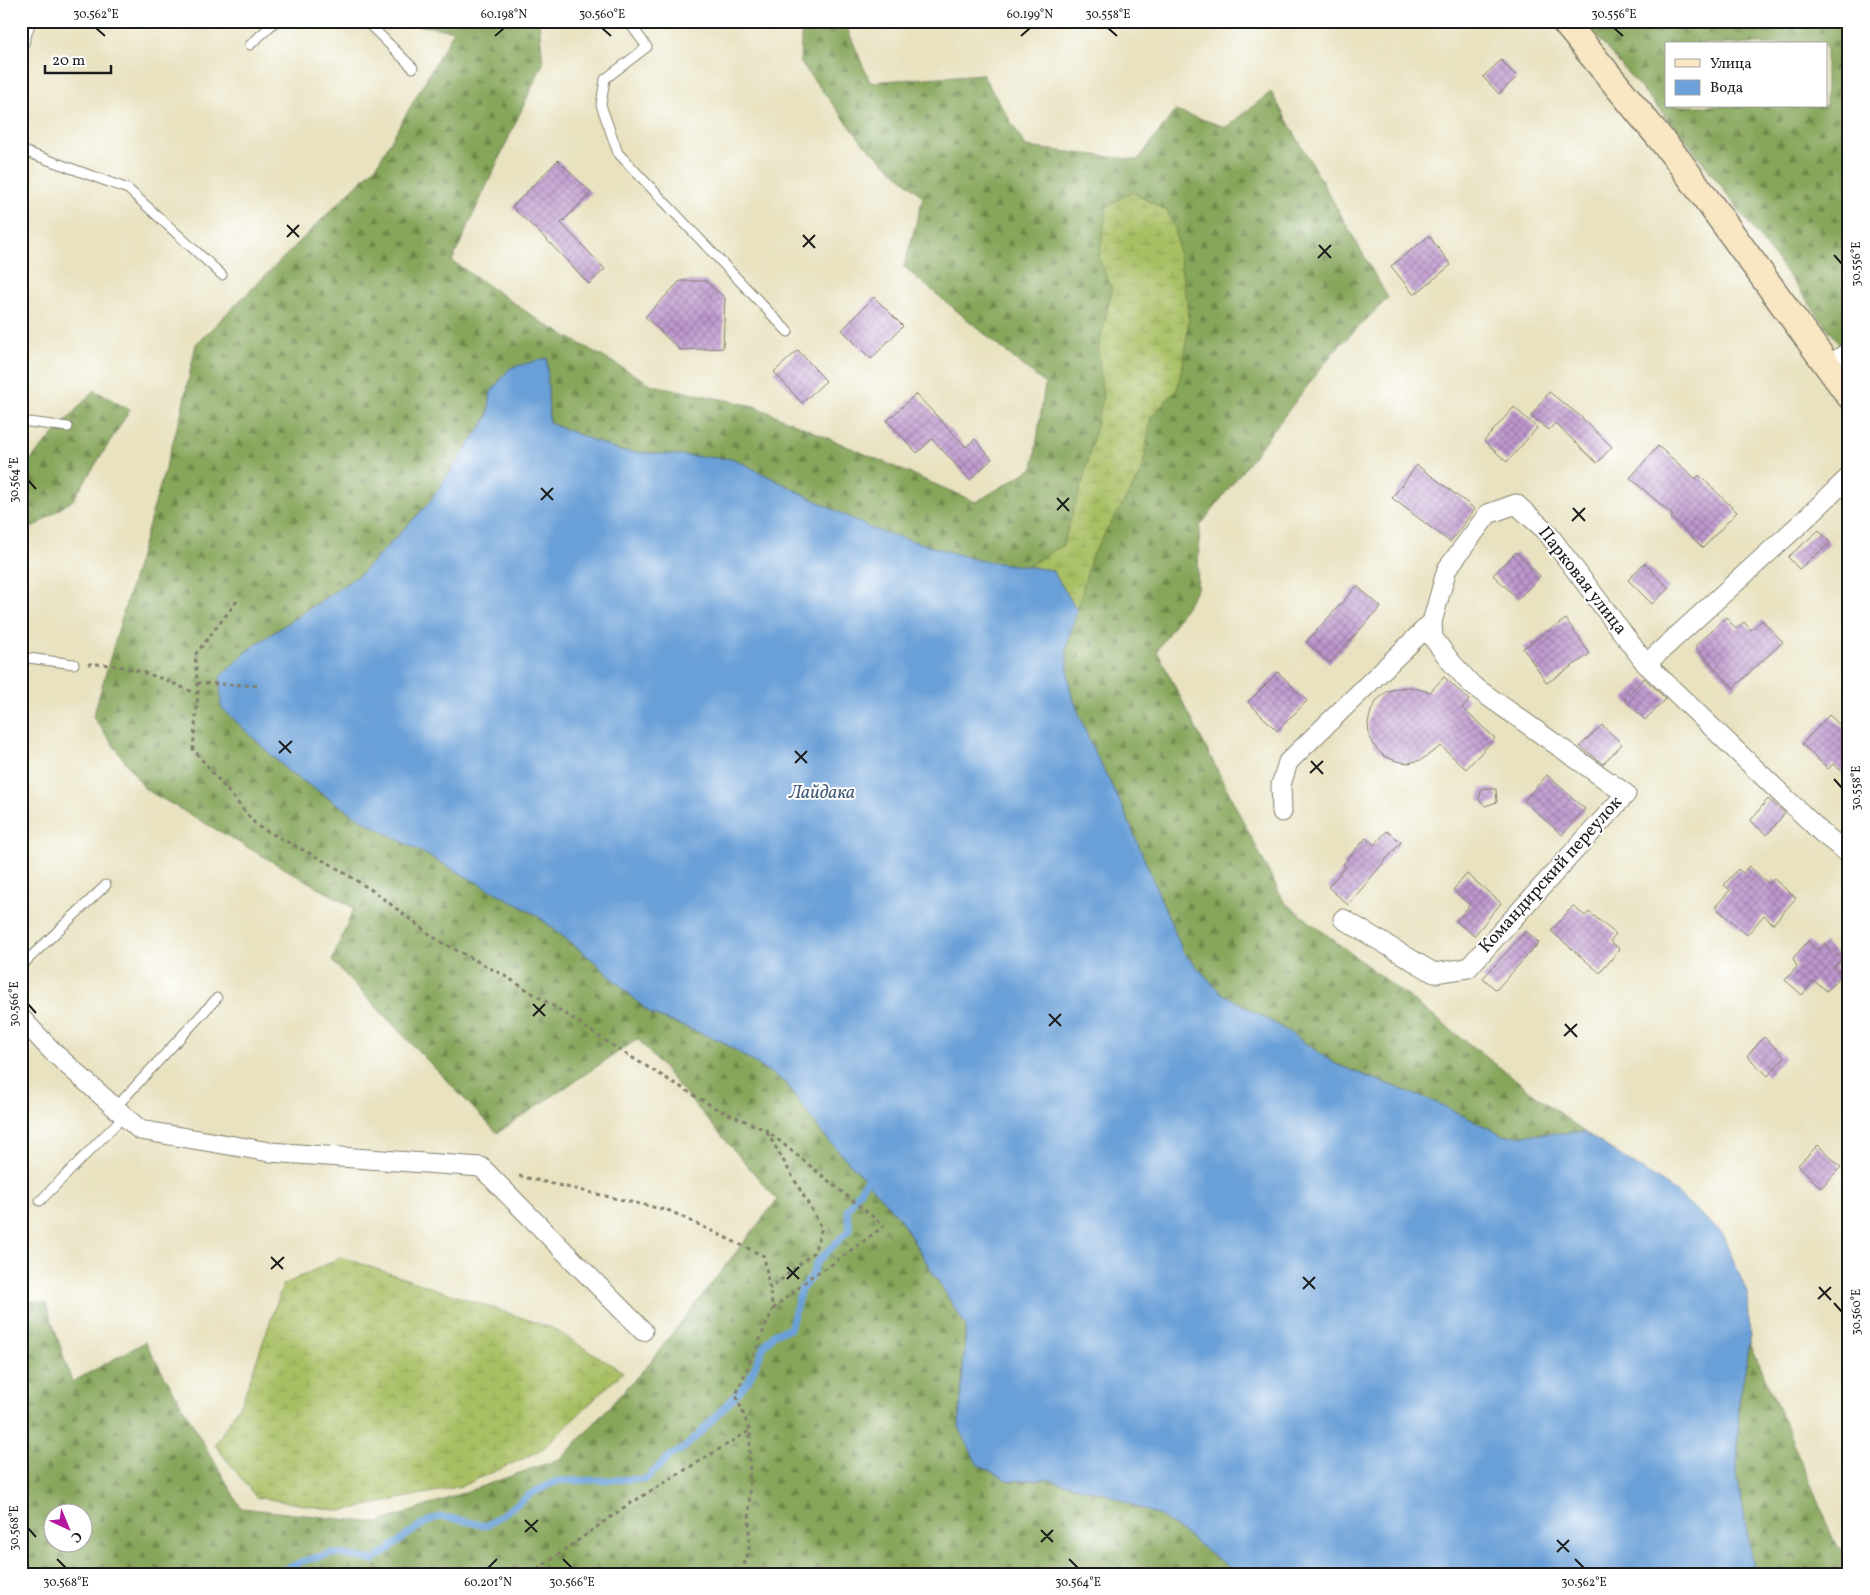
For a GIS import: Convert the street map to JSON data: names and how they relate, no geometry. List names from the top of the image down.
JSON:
{
  "streets": {
    "street": ["Парковая улица", "Командирский переулок"]
  },
  "crossings": [
    ["Парковая улица", "Командирский переулок"]
  ],
  "water": ["Лайдака"],
  "legend": ["Улица", "Вода"],
  "scale_bar": "20 m",
  "north": "bottom right",
  "coordinates": [
    "30.562°E",
    "60.198°N",
    "30.560°E",
    "60.199°N",
    "30.558°E",
    "30.556°E",
    "30.564°E",
    "30.566°E",
    "30.568°E",
    "60.201°N"
  ]
}
